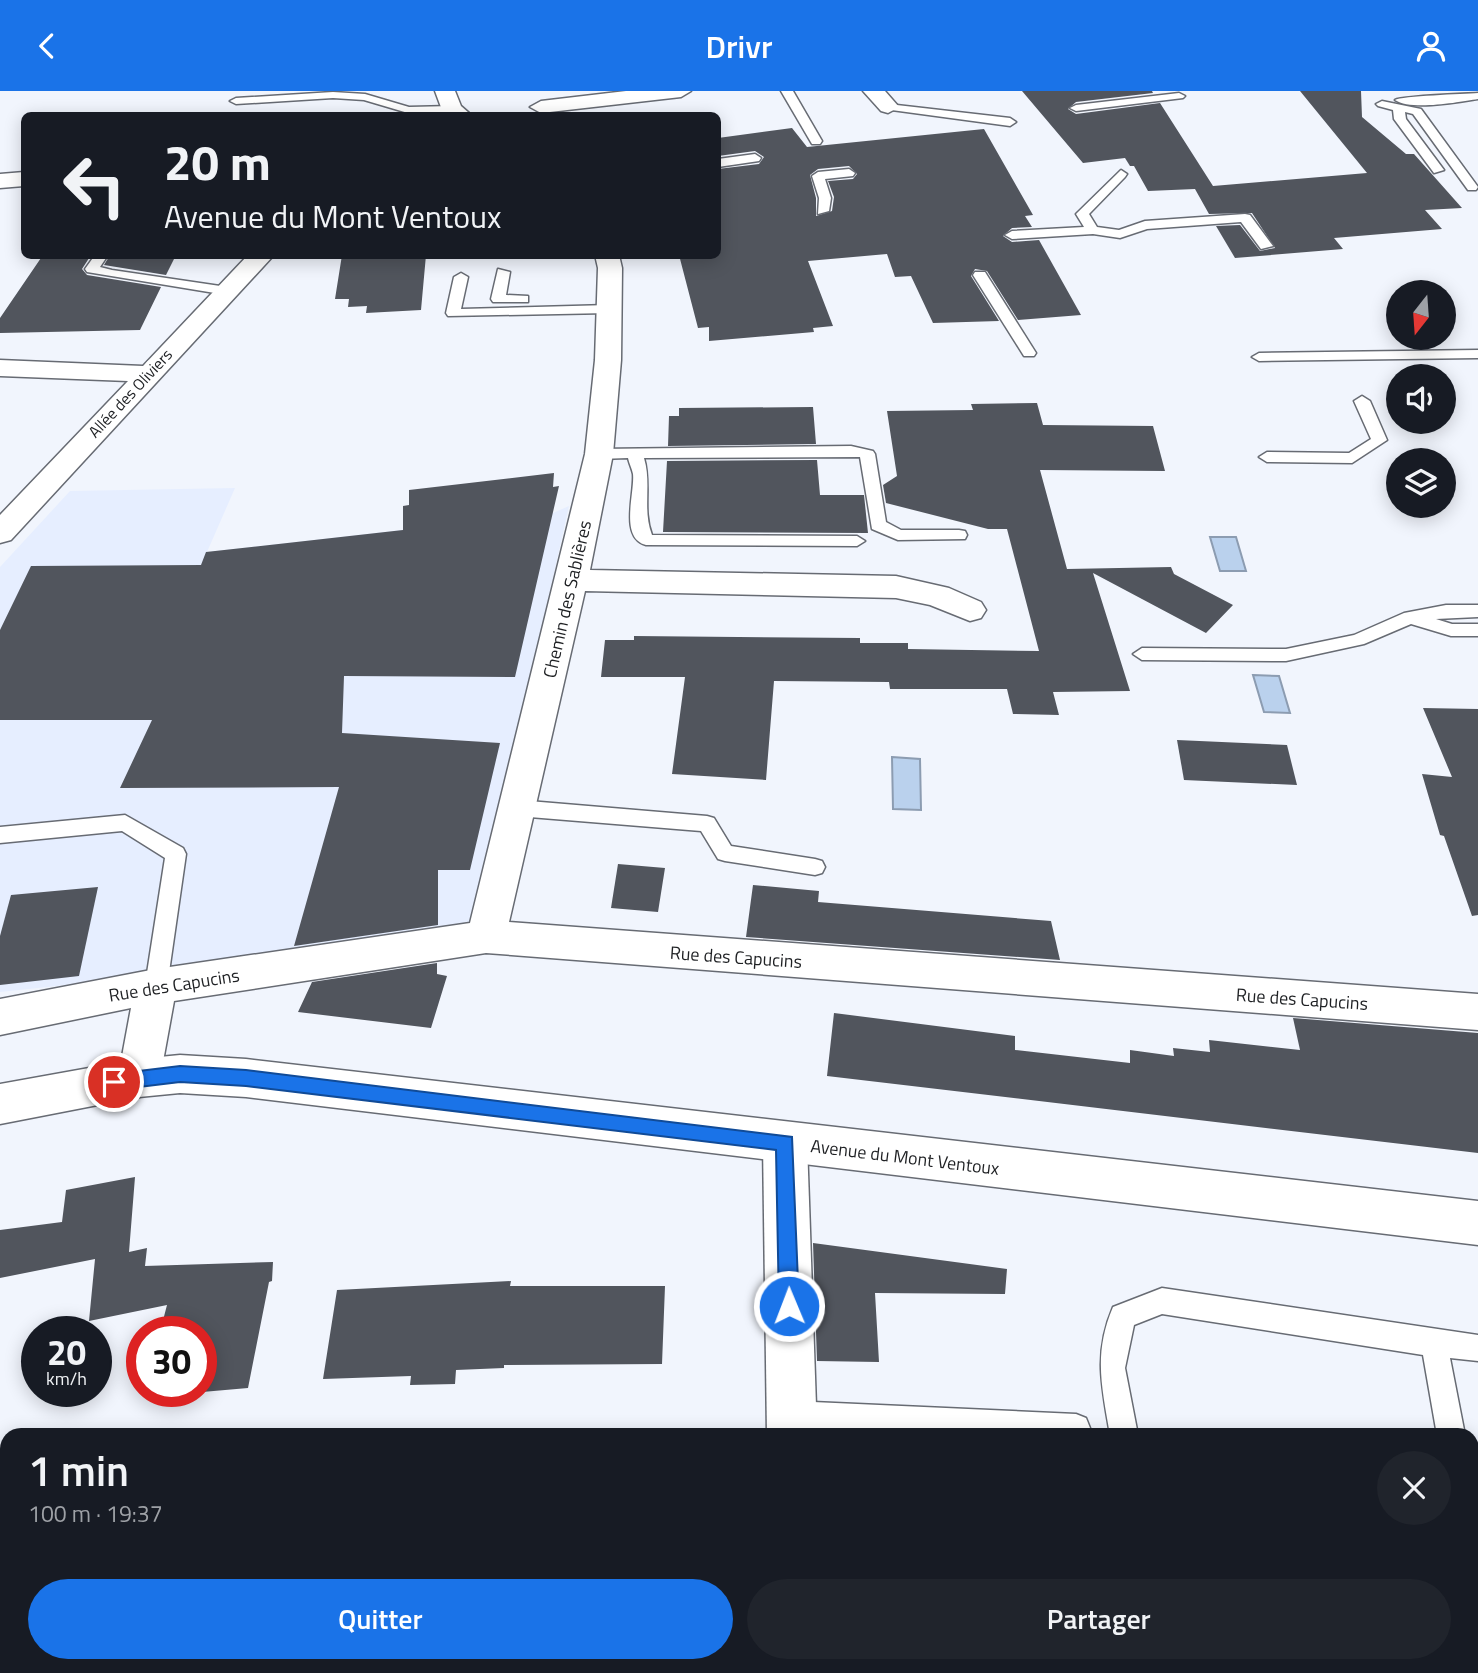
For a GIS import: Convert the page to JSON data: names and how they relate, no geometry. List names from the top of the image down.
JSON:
{
  "streets": {
    "street": [
      "Allée des Oliviers",
      "Chemin des Sablières",
      "Rue des Capucins",
      "Avenue du Mont Ventoux"
    ]
  },
  "crossings": [
    ["Chemin des Sablières", "Rue des Capucins"]
  ],
  "north": "bottom",
  "page": {
    "header": "Drivr",
    "turn": ["20 m", "Avenue du Mont Ventoux"],
    "speed": "20 km/h",
    "limit": "30",
    "heading": ["1 min", "100 m · 19:37"],
    "buttons": ["Quitter", "Partager"]
  }
}
